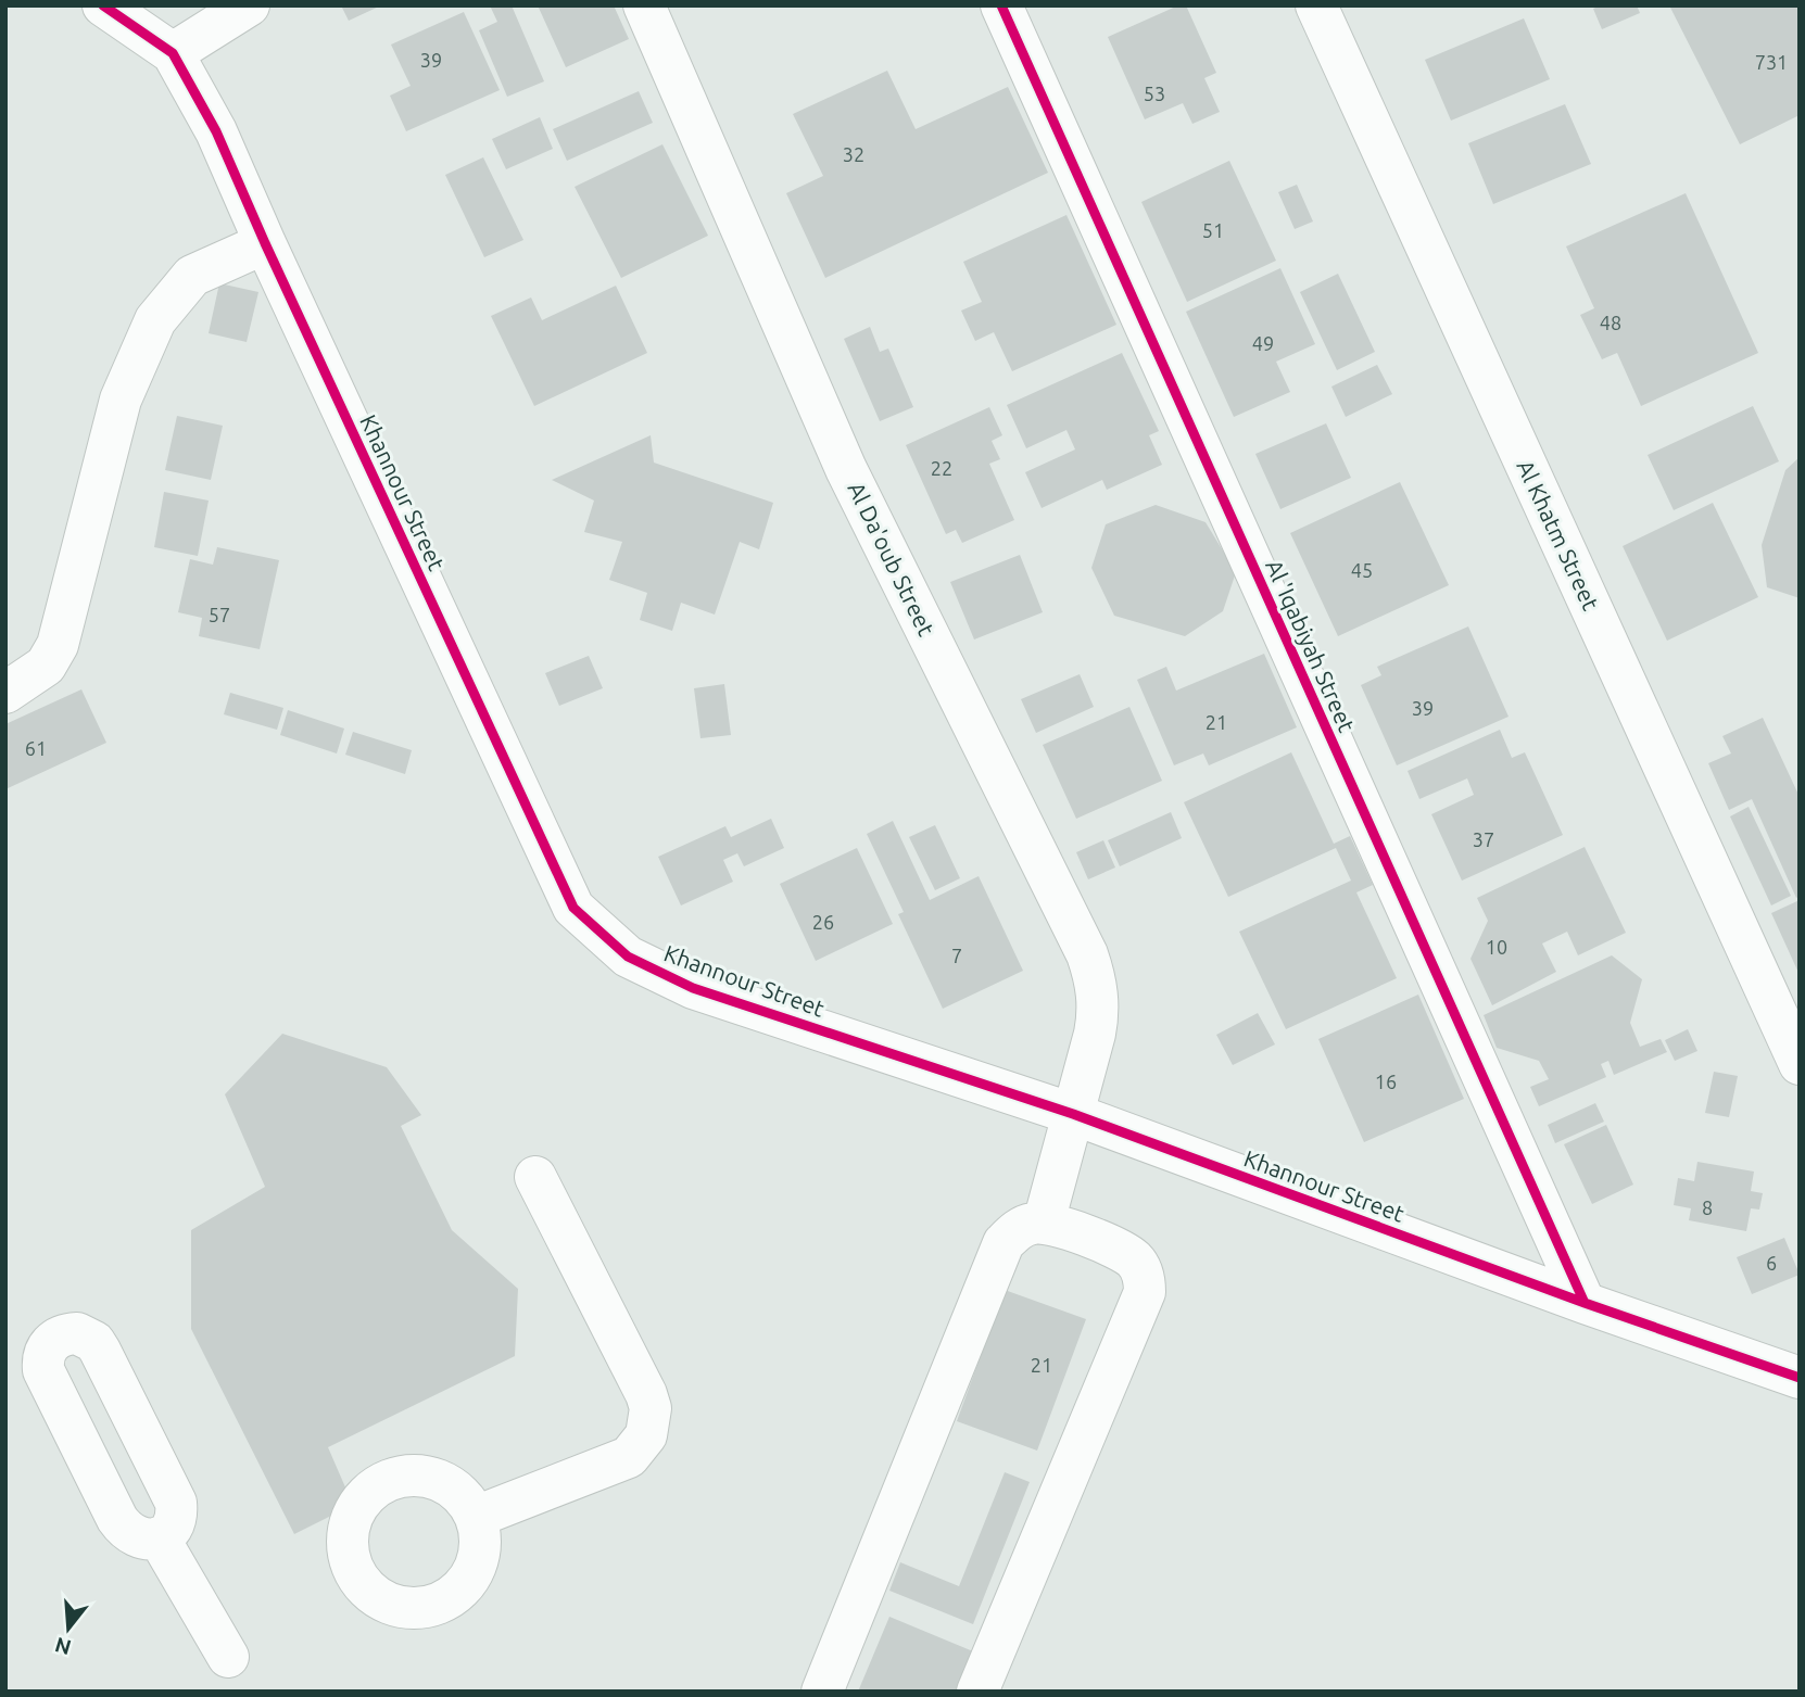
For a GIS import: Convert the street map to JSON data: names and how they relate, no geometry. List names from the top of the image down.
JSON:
{
  "streets": {
    "street": [
      "Khannour Street",
      "Al Khatm Street",
      "Al Da'oub Street",
      "Al 'Iqabiyah Street"
    ]
  },
  "crossings": [
    ["Khannour Street", "Al Da'oub Street"],
    ["Khannour Street", "Al 'Iqabiyah Street"]
  ],
  "house_numbers": [
    "39",
    "731",
    "53",
    "32",
    "51",
    "48",
    "49",
    "22",
    "45",
    "57",
    "39",
    "21",
    "61",
    "37",
    "26",
    "10",
    "7",
    "16",
    "8",
    "6",
    "21"
  ],
  "north": "bottom"
}
